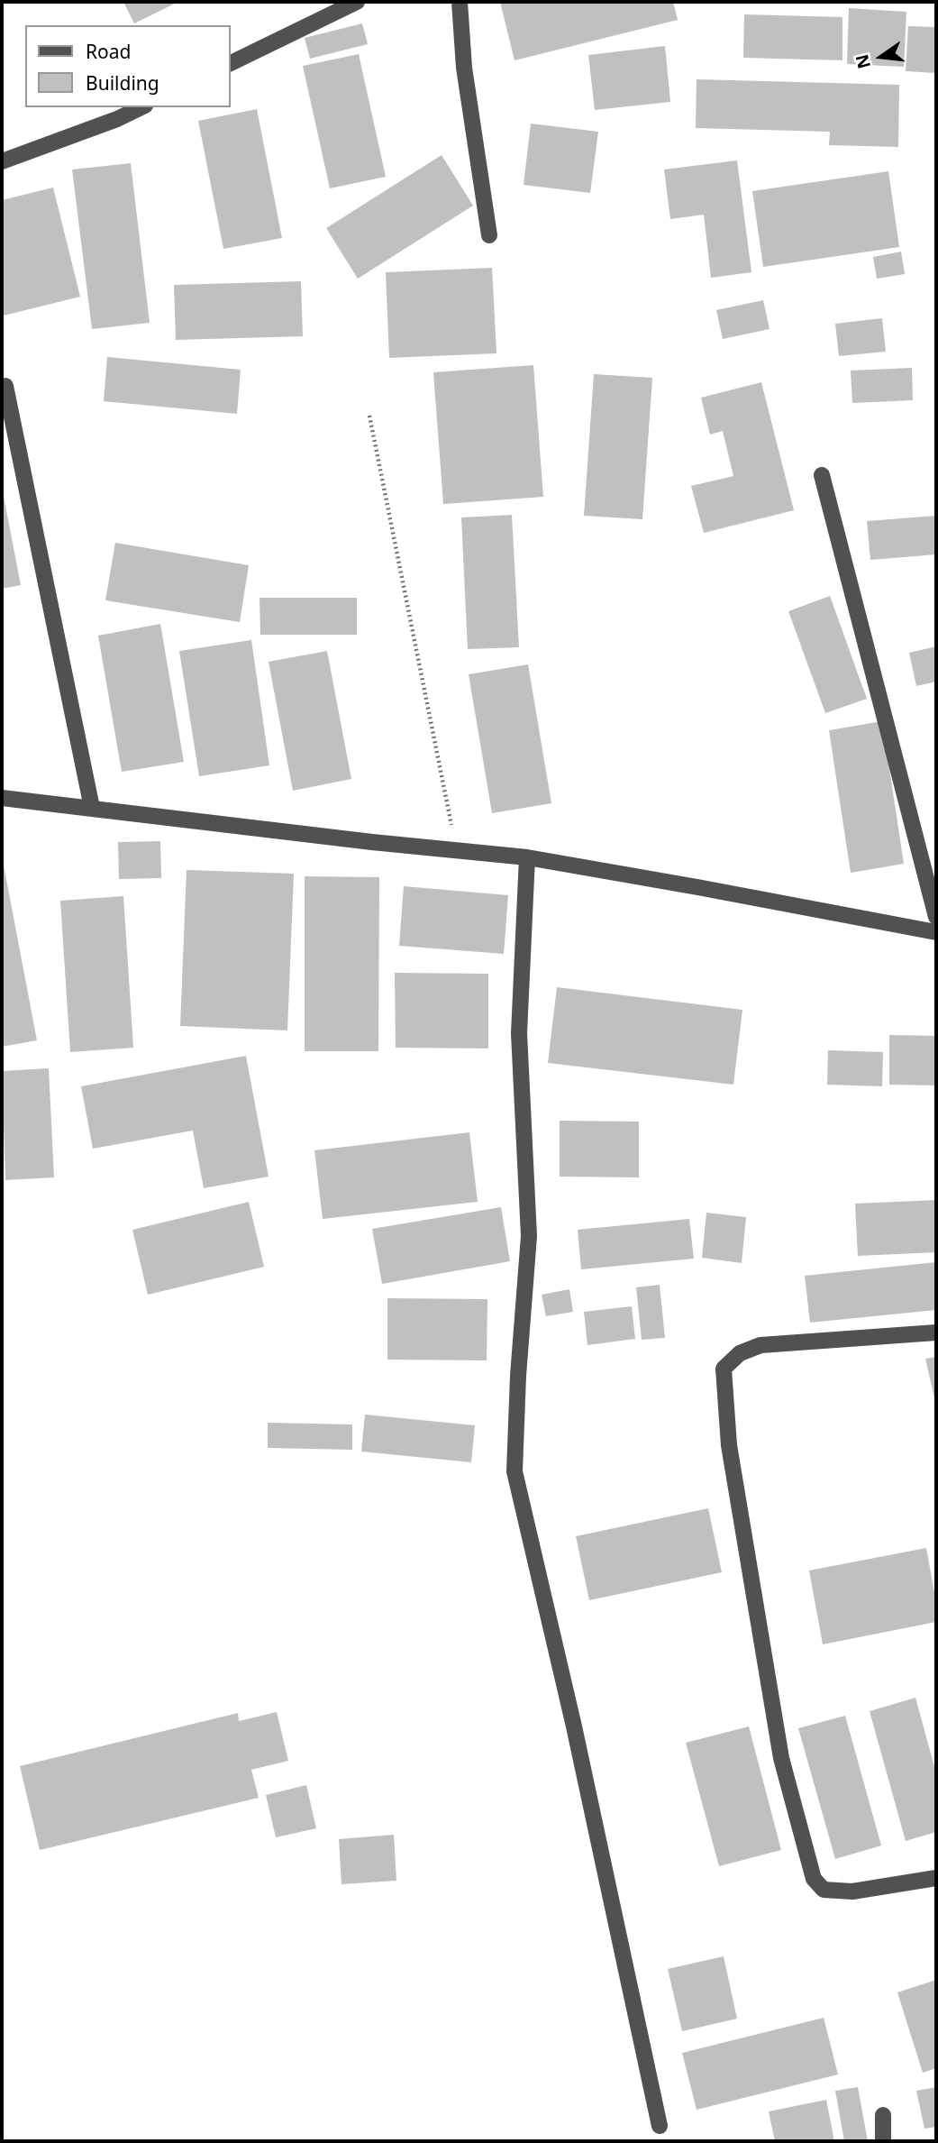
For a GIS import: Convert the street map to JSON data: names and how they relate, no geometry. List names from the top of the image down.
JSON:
{
  "legend": ["Road", "Building"],
  "north": "left"
}
